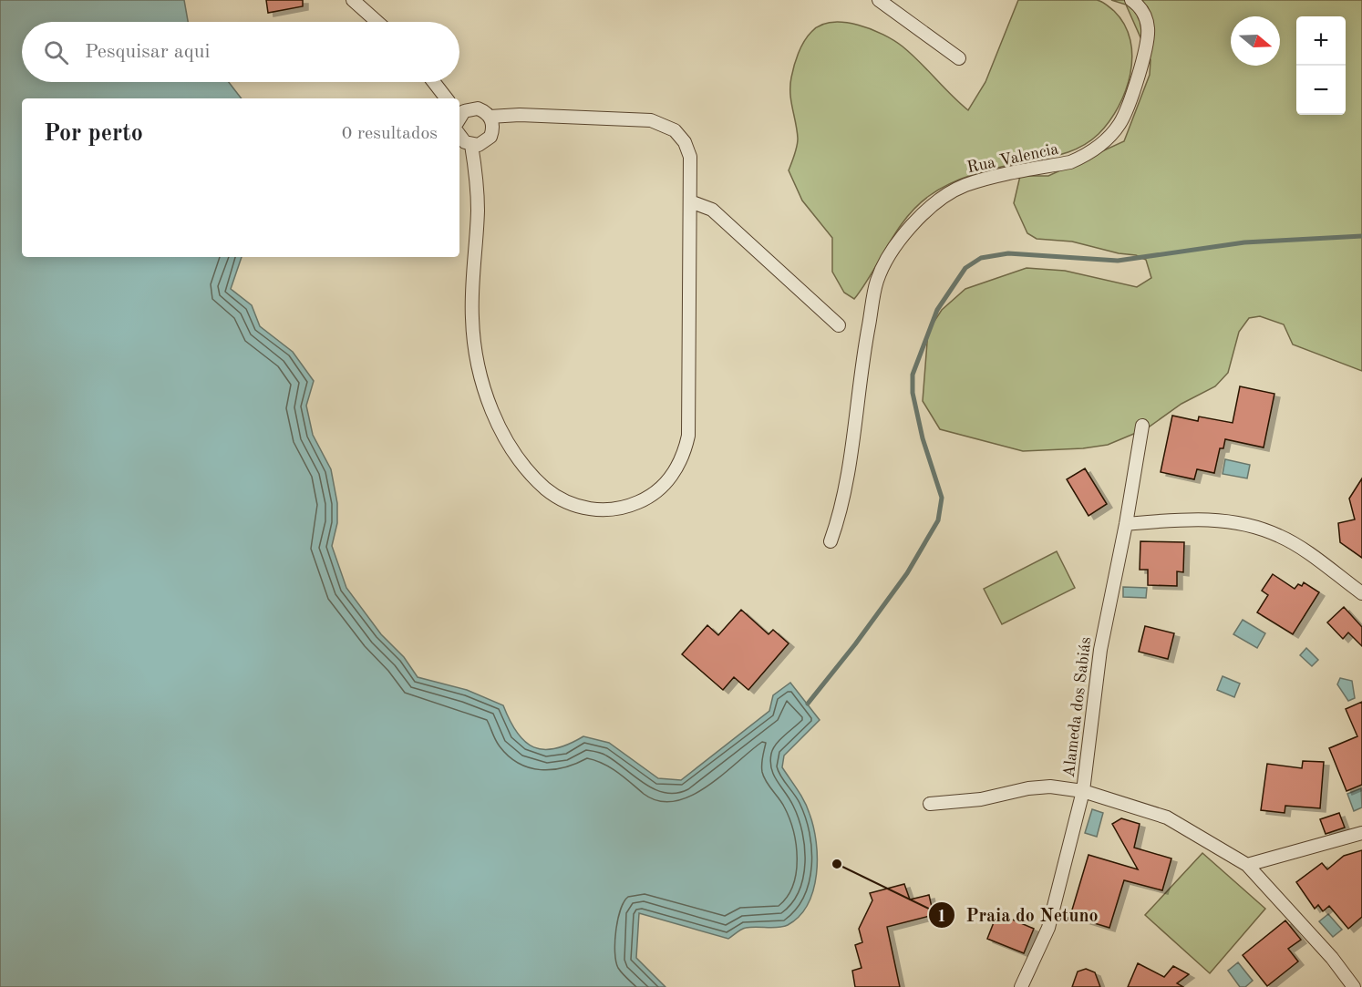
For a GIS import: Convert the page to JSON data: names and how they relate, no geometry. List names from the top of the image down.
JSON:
{
  "streets": {
    "street": ["Rua Valencia", "Alameda dos Sabiás"]
  },
  "places": ["Praia do Netuno"],
  "north": "right",
  "page": {
    "map_buttons": ["+", "−"],
    "search": "Pesquisar aqui",
    "heading": ["Por perto", "0 resultados"]
  }
}
